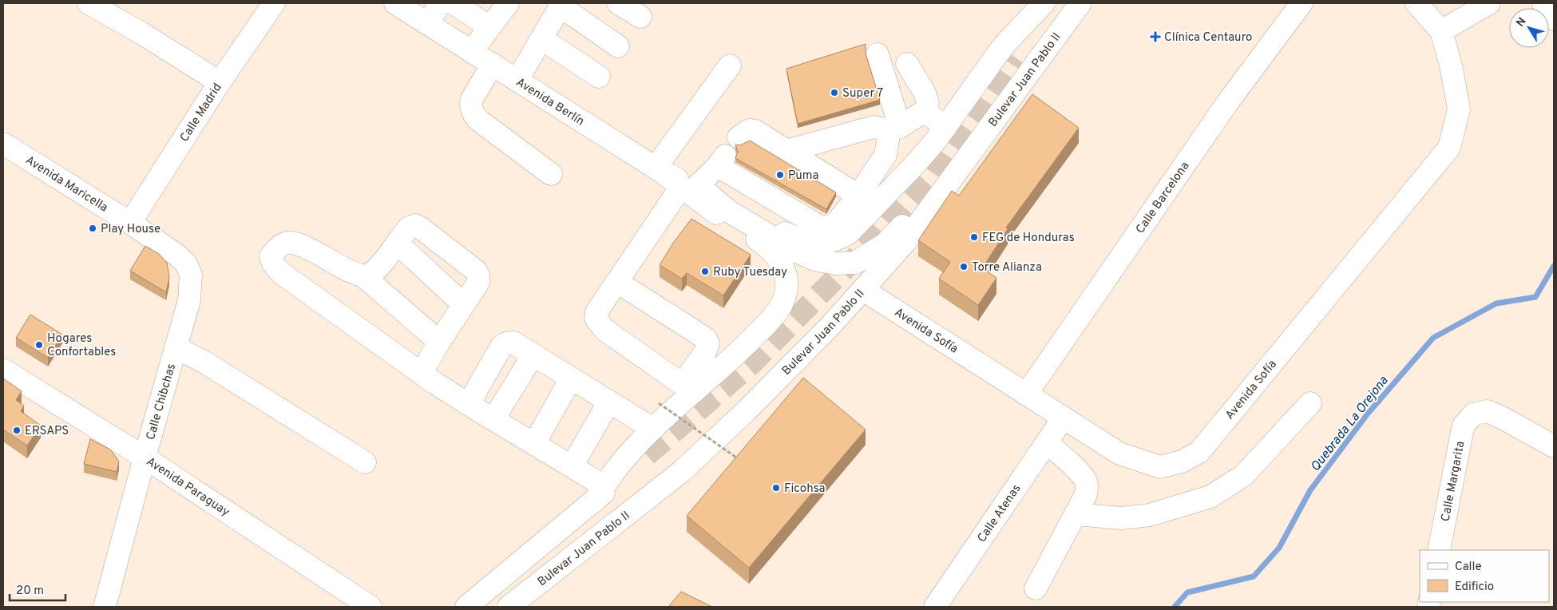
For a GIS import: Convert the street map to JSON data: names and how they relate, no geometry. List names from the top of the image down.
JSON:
{
  "streets": {
    "street": [
      "Bulevar Juan Pablo II",
      "Avenida Berlín",
      "Calle Madrid",
      "Avenida Maricella",
      "Calle Barcelona",
      "Avenida Sofía",
      "Calle Chibchas",
      "Calle Margarita",
      "Avenida Paraguay",
      "Calle Atenas"
    ]
  },
  "crossings": [
    ["Bulevar Juan Pablo II", "Avenida Sofía"],
    ["Calle Madrid", "Avenida Maricella"],
    ["Calle Madrid", "Calle Chibchas"],
    ["Avenida Maricella", "Calle Chibchas"],
    ["Calle Barcelona", "Avenida Sofía"],
    ["Avenida Sofía", "Calle Atenas"],
    ["Calle Chibchas", "Avenida Paraguay"]
  ],
  "water": ["Quebrada La Orejona"],
  "places": {
    "health": ["Clínica Centauro"],
    "other": [
      "Super 7",
      "Puma",
      "Play House",
      "FEG de Honduras",
      "Torre Alianza",
      "Ruby Tuesday",
      "Hogares Confortables",
      "ERSAPS",
      "Ficohsa"
    ]
  },
  "legend": ["Calle", "Edificio"],
  "scale_bar": "20 m",
  "north": "top left"
}
